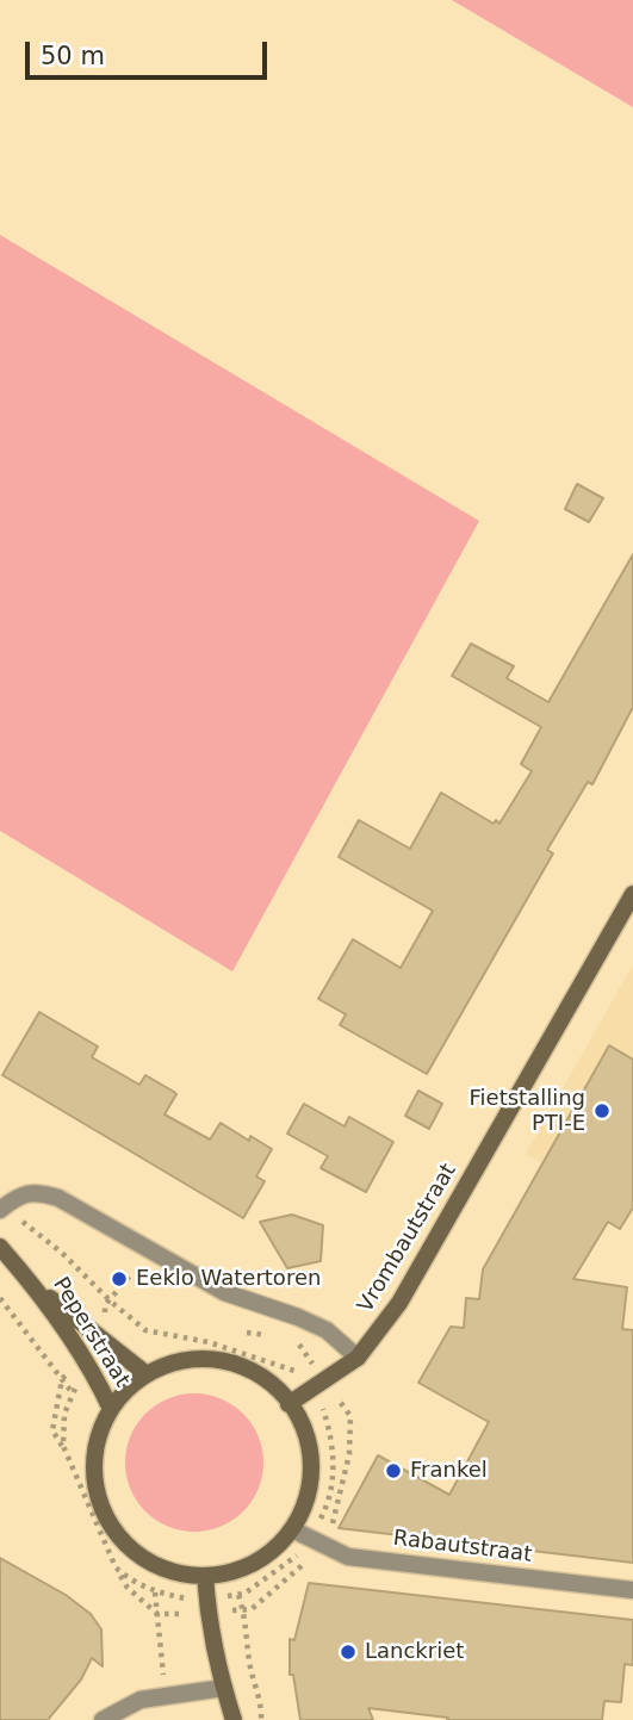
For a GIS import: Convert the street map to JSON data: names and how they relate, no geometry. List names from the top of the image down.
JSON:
{
  "streets": {
    "main road": ["Vrombautstraat", "Peperstraat"],
    "street": ["Rabautstraat"]
  },
  "crossings": [
    ["Vrombautstraat", "Peperstraat"],
    ["Vrombautstraat", "Rabautstraat"],
    ["Peperstraat", "Rabautstraat"]
  ],
  "places": [
    "Fietstalling PTI-E",
    "Eeklo Watertoren",
    "Frankel",
    "Lanckriet"
  ],
  "scale_bar": "50 m"
}
